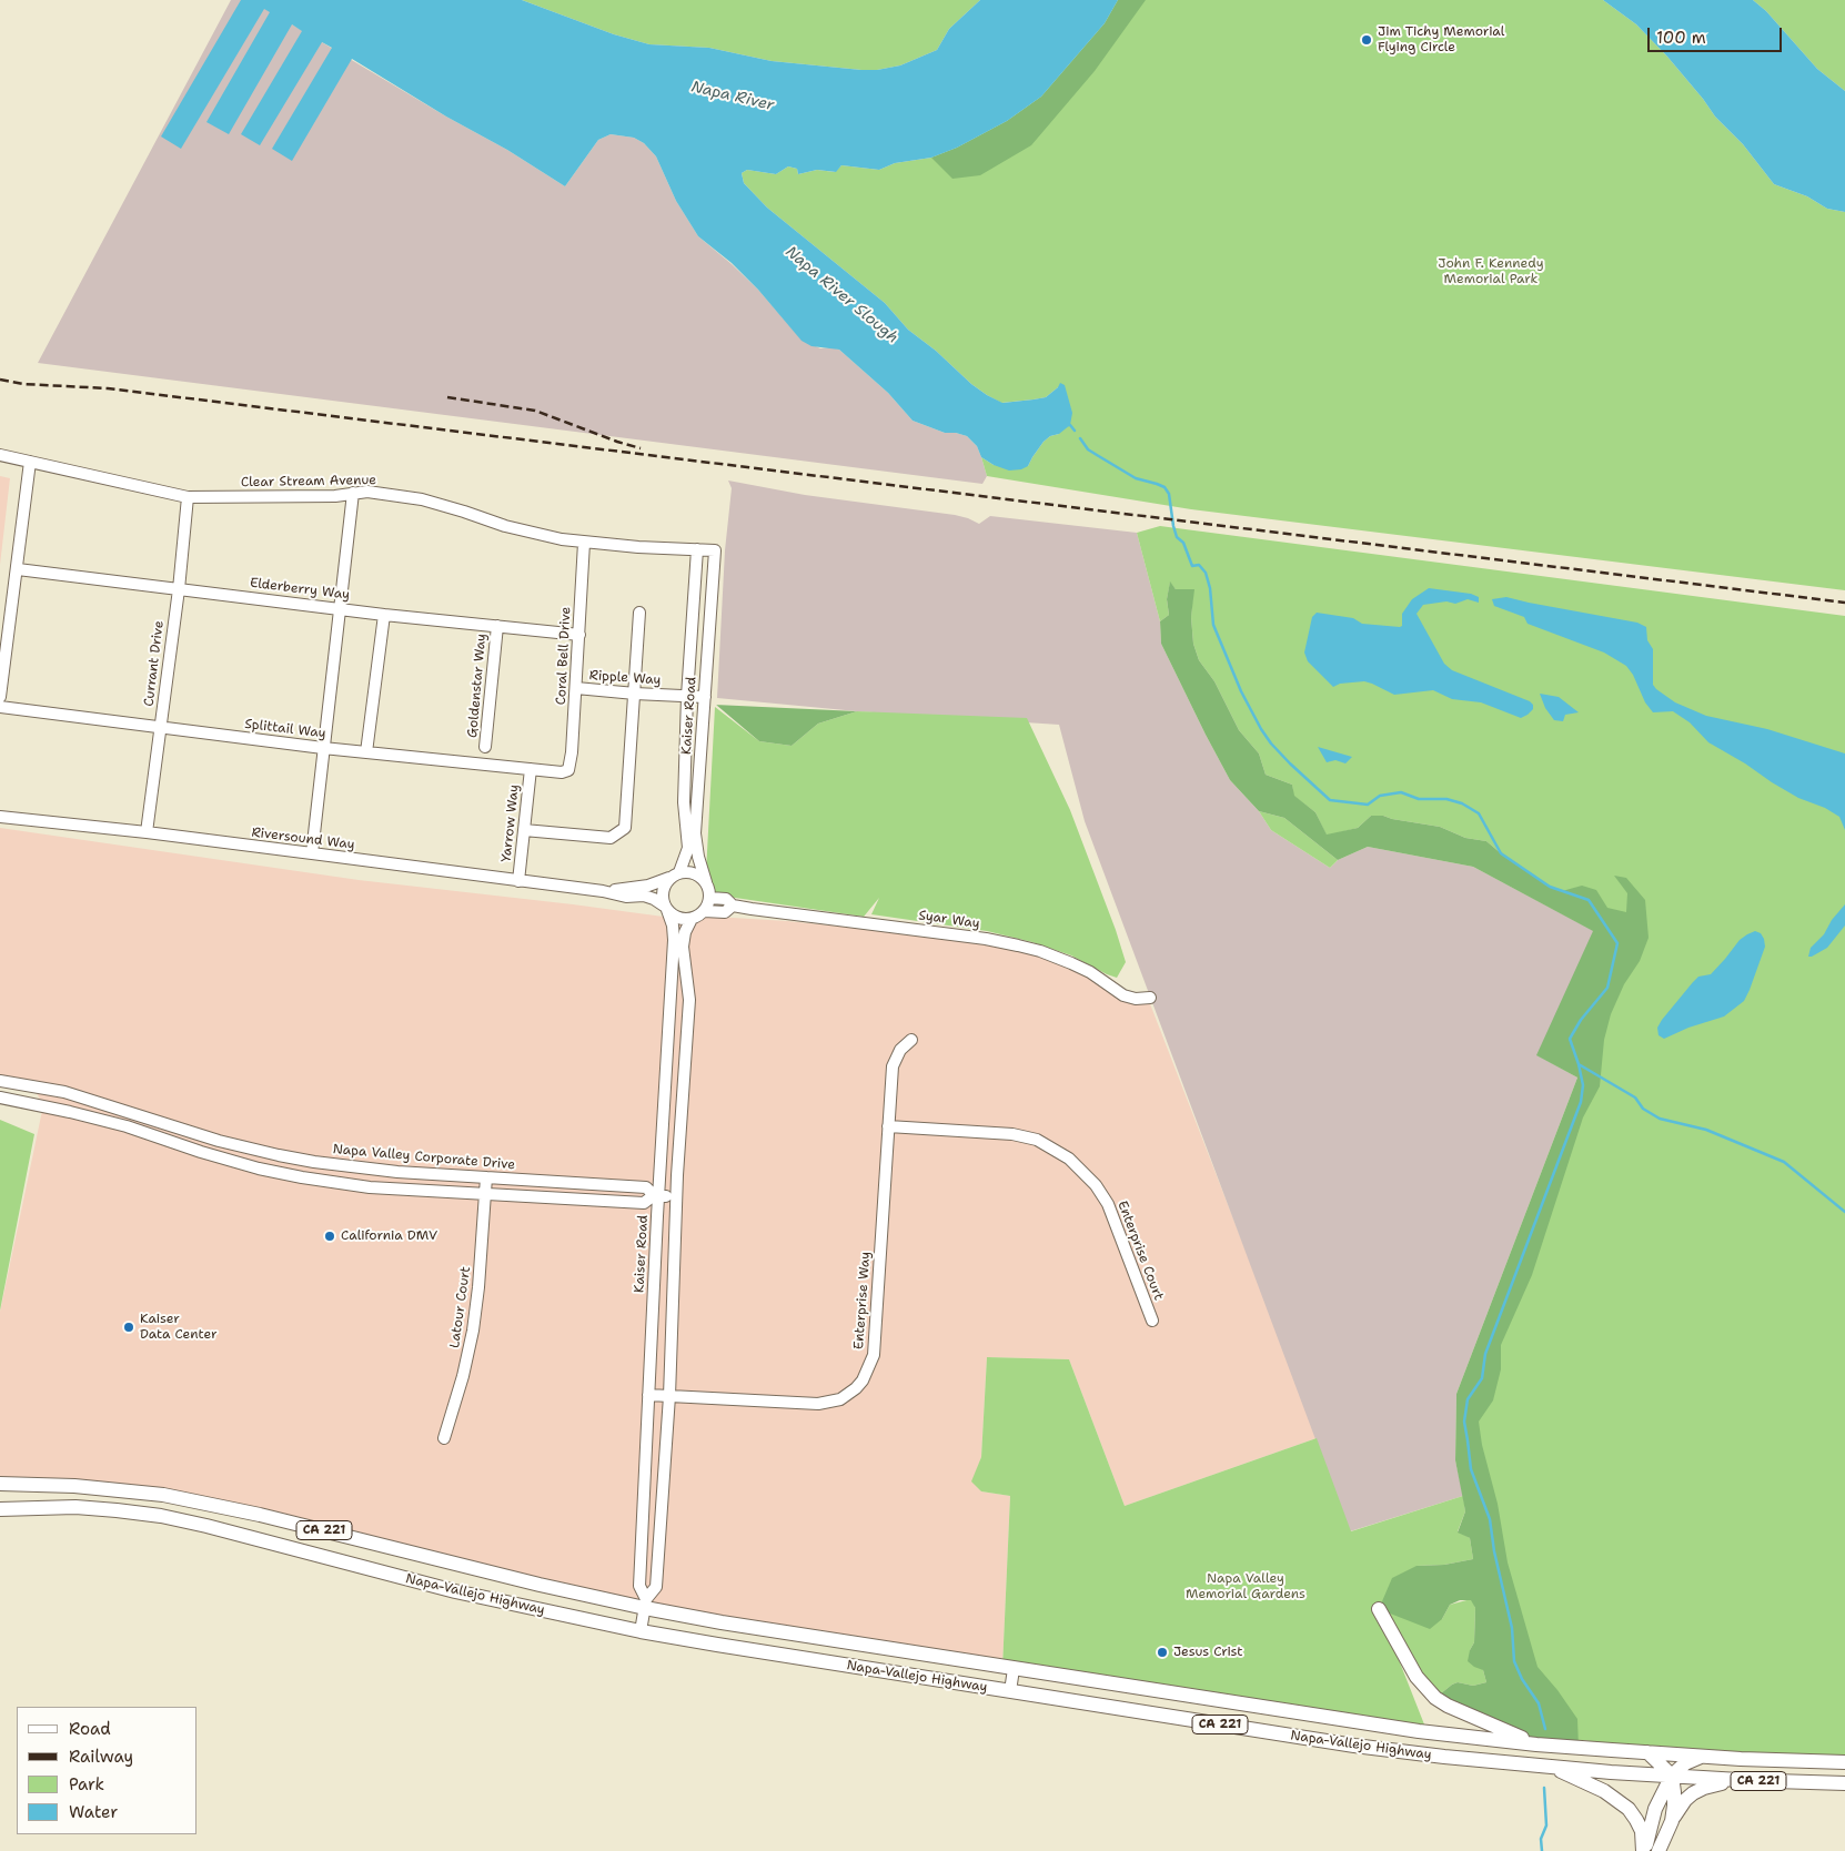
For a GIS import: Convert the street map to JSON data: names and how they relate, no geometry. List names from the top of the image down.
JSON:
{
  "streets": {
    "main road": ["CA 221", "Napa-Vallejo Highway"],
    "street": [
      "Clear Stream Avenue",
      "Elderberry Way",
      "Coral Bell Drive",
      "Currant Drive",
      "Ripple Way",
      "Goldenstar Way",
      "Kaiser Road",
      "Splittail Way",
      "Yarrow Way",
      "Riversound Way",
      "Syar Way",
      "Napa Valley Corporate Drive",
      "Enterprise Court",
      "Enterprise Way",
      "Latour Court"
    ]
  },
  "crossings": [
    ["Clear Stream Avenue", "Coral Bell Drive"],
    ["Clear Stream Avenue", "Currant Drive"],
    ["Clear Stream Avenue", "Kaiser Road"],
    ["Elderberry Way", "Coral Bell Drive"],
    ["Elderberry Way", "Currant Drive"],
    ["Elderberry Way", "Goldenstar Way"],
    ["Coral Bell Drive", "Ripple Way"],
    ["Coral Bell Drive", "Splittail Way"],
    ["Currant Drive", "Splittail Way"],
    ["Currant Drive", "Riversound Way"],
    ["Ripple Way", "Kaiser Road"],
    ["Kaiser Road", "Riversound Way"],
    ["Kaiser Road", "Syar Way"],
    ["Kaiser Road", "Napa Valley Corporate Drive"],
    ["Kaiser Road", "Enterprise Way"],
    ["Kaiser Road", "Napa-Vallejo Highway"],
    ["Splittail Way", "Yarrow Way"],
    ["Yarrow Way", "Riversound Way"],
    ["Riversound Way", "Syar Way"],
    ["Napa Valley Corporate Drive", "Latour Court"],
    ["Enterprise Court", "Enterprise Way"]
  ],
  "water": ["Napa River", "Napa River Slough"],
  "parks": ["John F. Kennedy Memorial Park", "Napa Valley Memorial Gardens"],
  "places": [
    "Jim Tichy Memorial Flying Circle",
    "California DMV",
    "Kaiser Data Center",
    "Jesus Crist"
  ],
  "legend": [
    "Road",
    "Railway",
    "Park",
    "Water"
  ],
  "scale_bar": "100 m"
}
